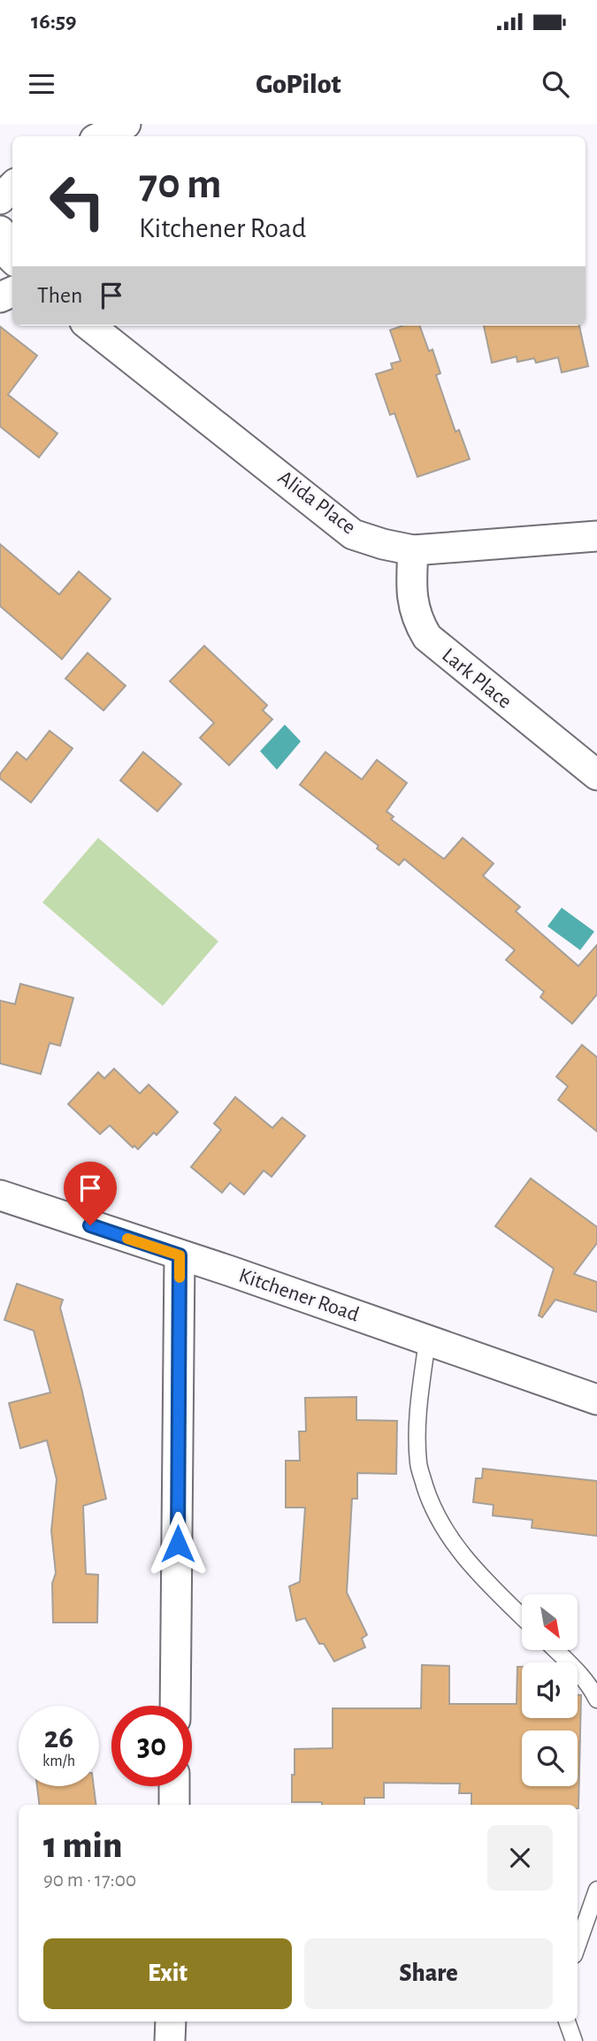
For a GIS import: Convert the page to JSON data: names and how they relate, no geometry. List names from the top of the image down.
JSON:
{
  "streets": {
    "street": ["Alida Place", "Lark Place", "Kitchener Road"]
  },
  "crossings": [
    ["Alida Place", "Lark Place"]
  ],
  "north": "bottom right",
  "page": {
    "status": "16:59",
    "header": "GoPilot",
    "turn": ["70 m", "Kitchener Road"],
    "then": "Then",
    "speed": "26 km/h",
    "limit": "30",
    "heading": ["1 min", "90 m · 17:00"],
    "buttons": ["Exit", "Share"]
  }
}
